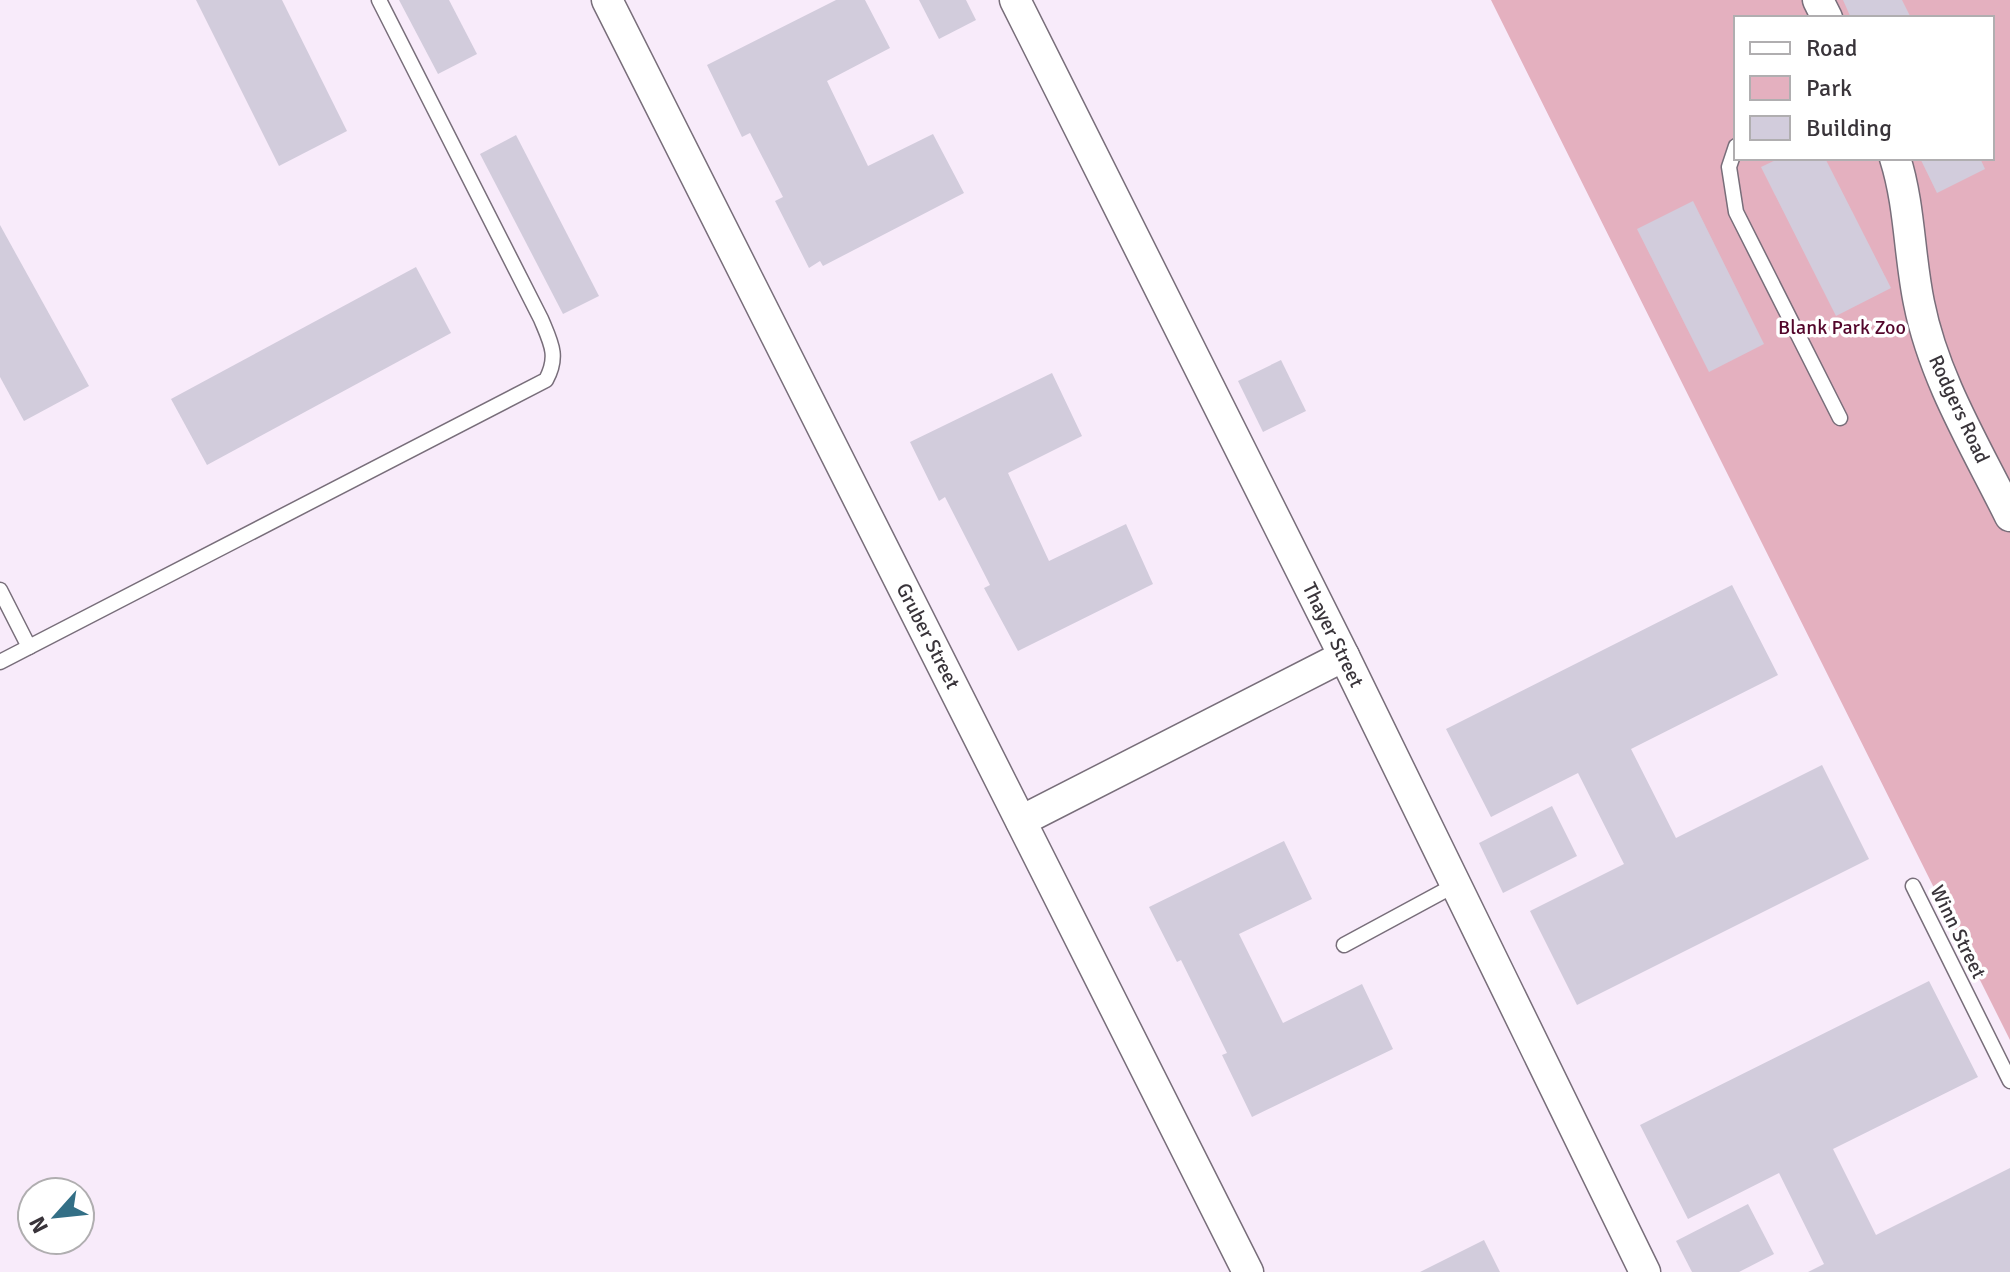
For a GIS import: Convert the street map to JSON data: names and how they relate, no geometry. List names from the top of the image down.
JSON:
{
  "streets": {
    "street": ["Rodgers Road", "Thayer Street", "Gruber Street"],
    "lane": ["Winn Street"]
  },
  "parks": ["Blank Park Zoo"],
  "legend": ["Road", "Park", "Building"],
  "north": "bottom left"
}
